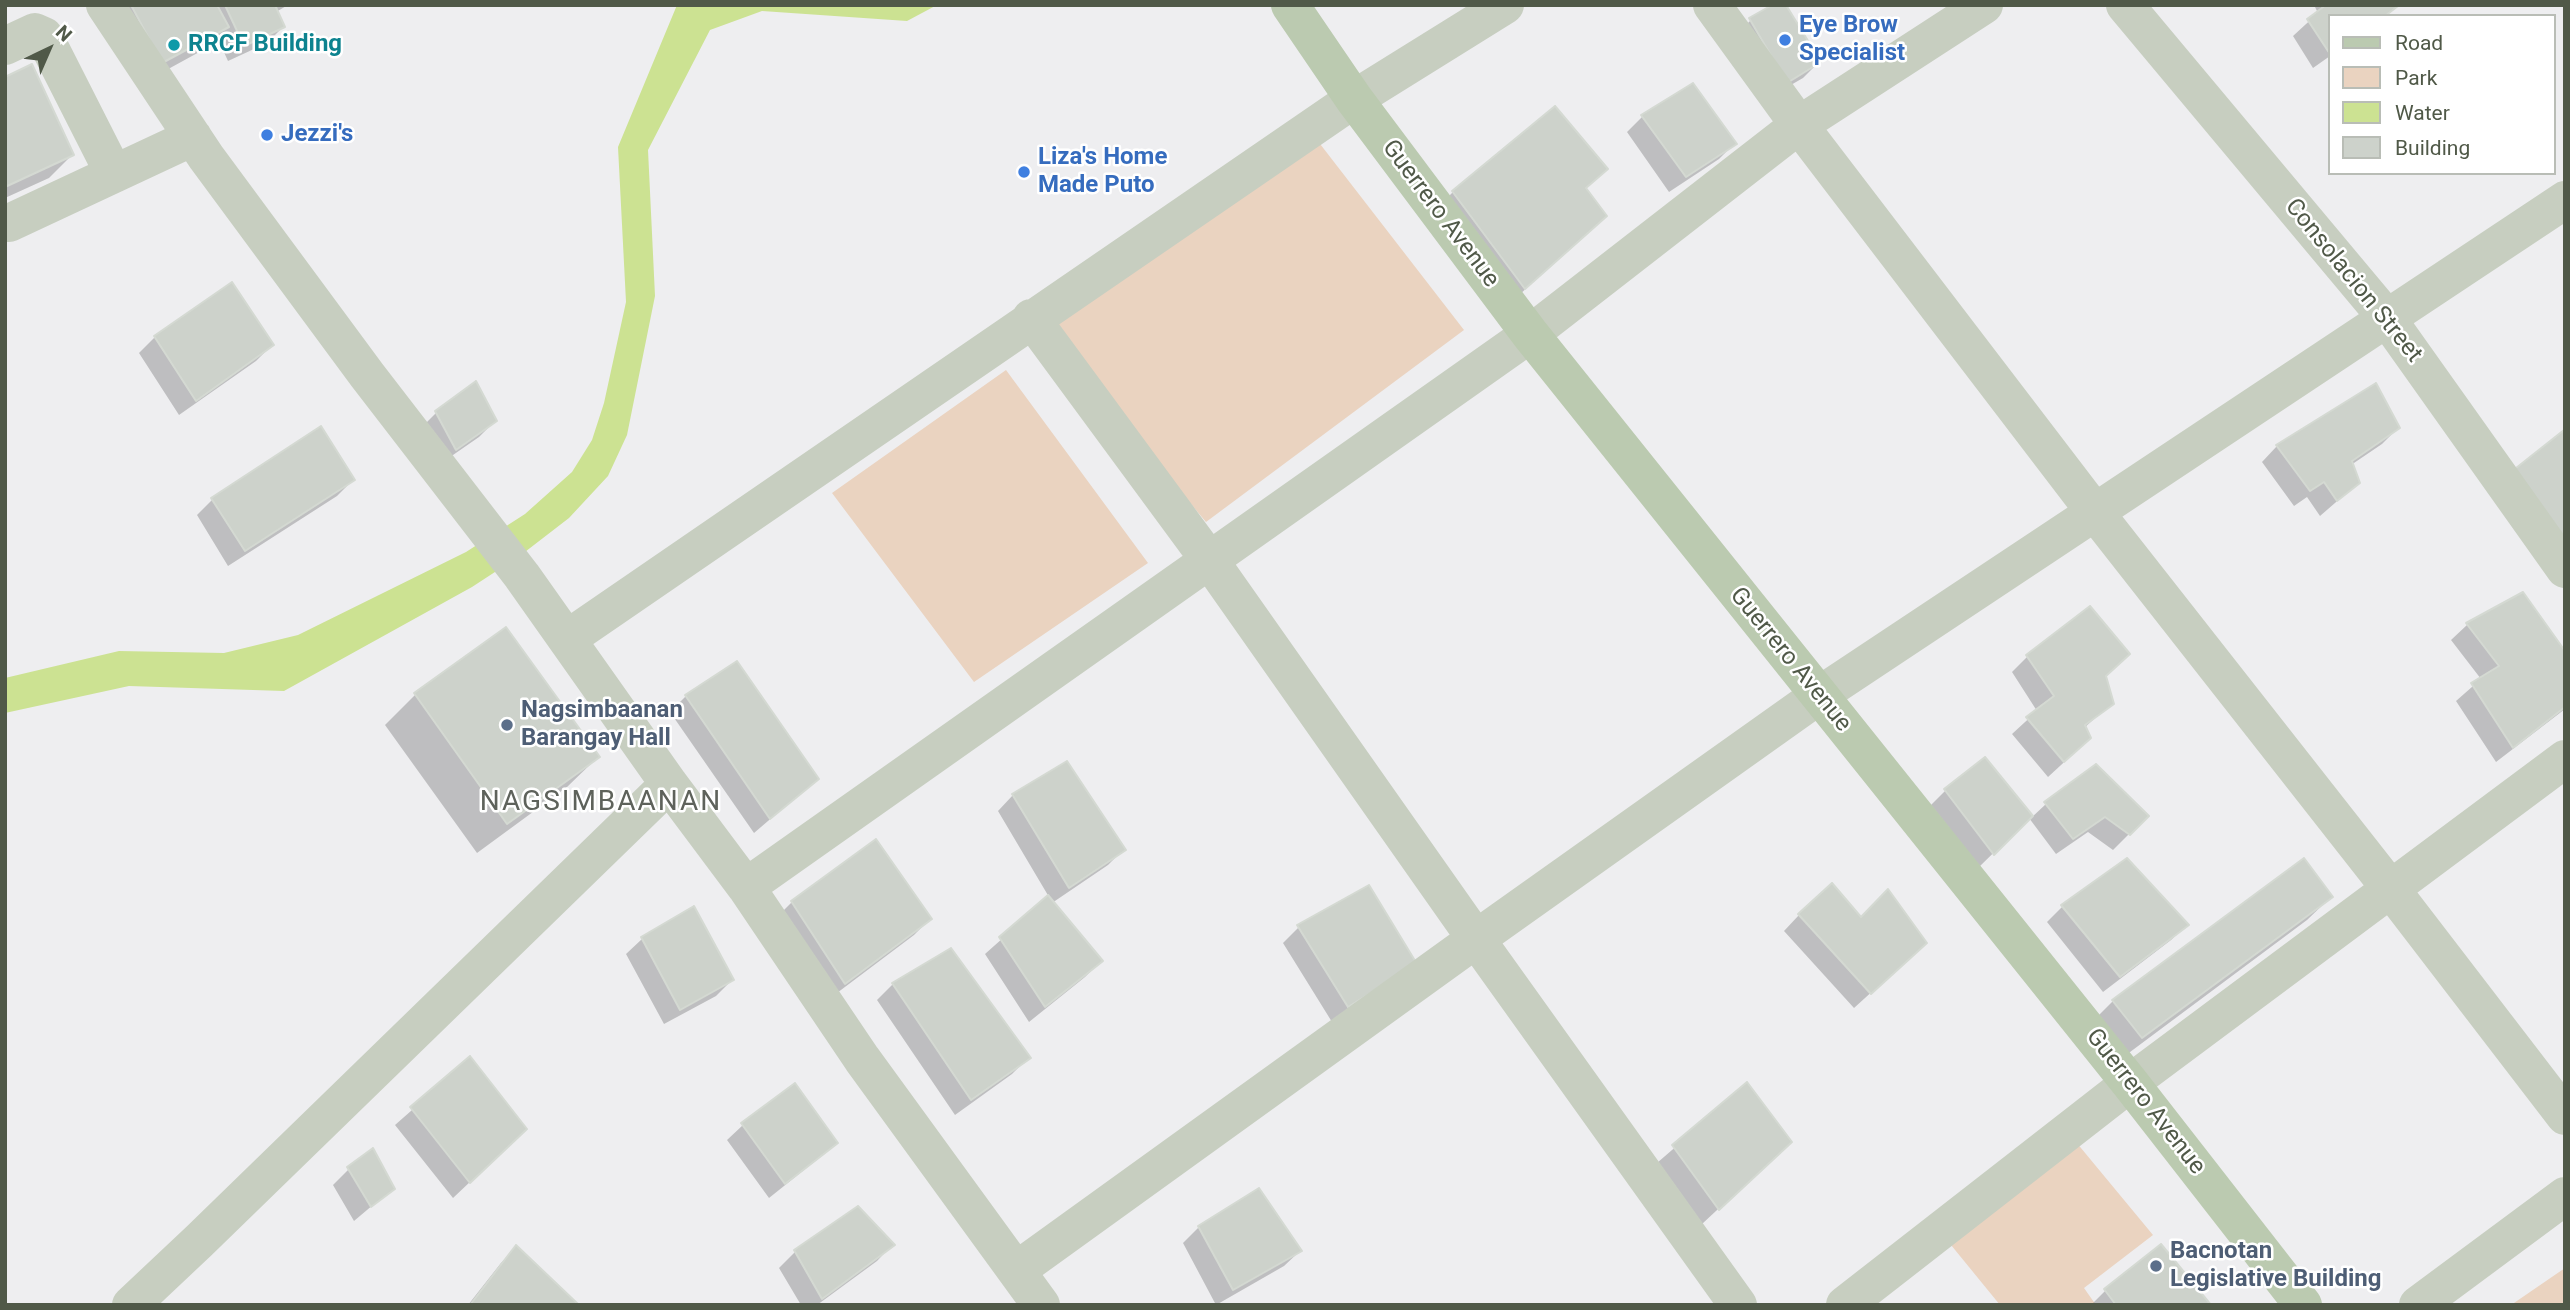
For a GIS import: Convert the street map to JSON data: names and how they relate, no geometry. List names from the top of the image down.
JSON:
{
  "streets": {
    "main road": ["Guerrero Avenue"],
    "street": ["Consolacion Street"]
  },
  "districts": ["NAGSIMBAANAN"],
  "places": [
    "Eye Brow Specialist",
    "RRCF Building",
    "Jezzi's",
    "Liza's Home Made Puto",
    "Nagsimbaanan Barangay Hall",
    "Bacnotan Legislative Building"
  ],
  "legend": [
    "Road",
    "Park",
    "Water",
    "Building"
  ],
  "north": "top right"
}
